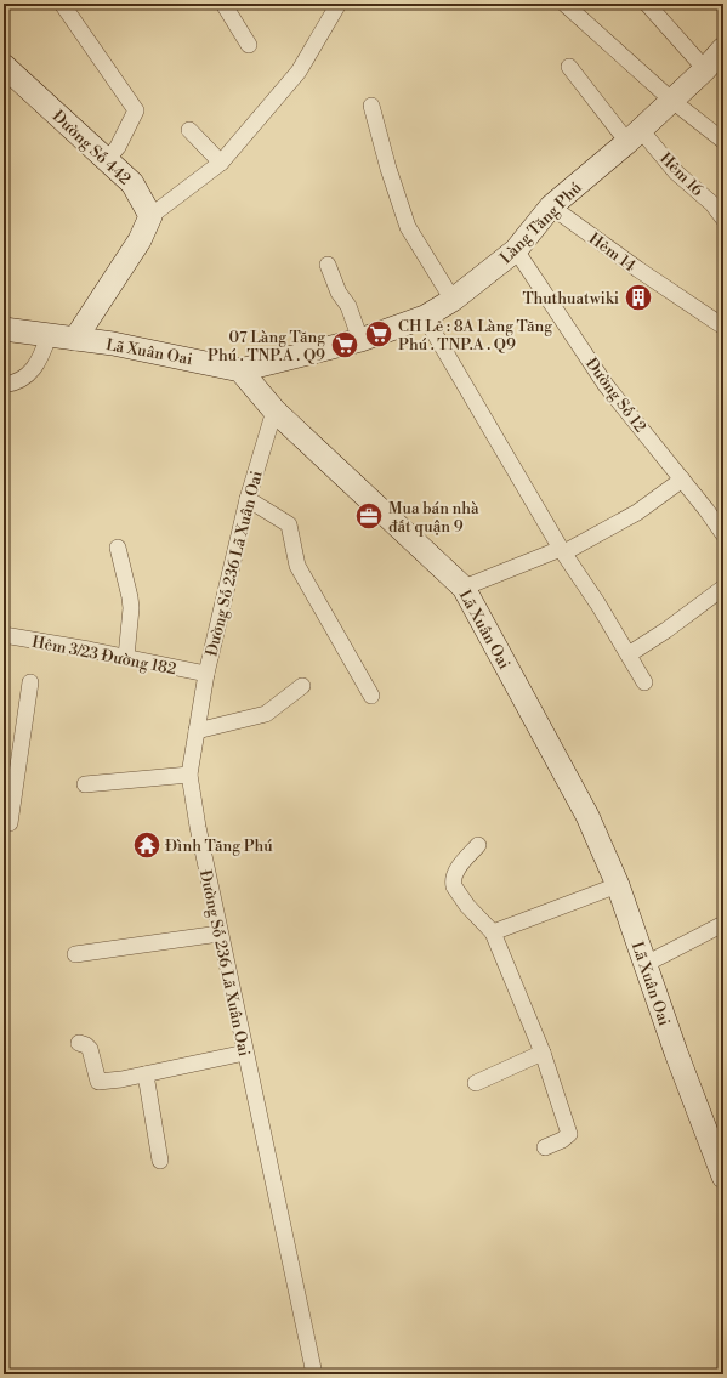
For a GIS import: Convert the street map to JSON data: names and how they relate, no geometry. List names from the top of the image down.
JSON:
{
  "streets": {
    "main road": ["Đường Số 442", "Làng Tăng Phú", "Lã Xuân Oai"],
    "street": [
      "Hẻm 16",
      "Hẻm 14",
      "Đường Số 12",
      "Đường Số 236 Lã Xuân Oai",
      "Hẻm 3/23 Đường 182"
    ]
  },
  "crossings": [
    ["Hẻm 16", "Làng Tăng Phú"],
    ["Làng Tăng Phú", "Hẻm 14"],
    ["Làng Tăng Phú", "Lã Xuân Oai"],
    ["Làng Tăng Phú", "Đường Số 12"],
    ["Lã Xuân Oai", "Đường Số 236 Lã Xuân Oai"],
    ["Đường Số 236 Lã Xuân Oai", "Hẻm 3/23 Đường 182"]
  ],
  "places": {
    "building": ["Thuthuatwiki"],
    "supermarket": ["CH Lẻ : 8A Làng Tăng Phú . TNP.A . Q9", "07 Làng Tăng Phú . TNP.A . Q9"],
    "office": ["Mua bán nhà đất quận 9"],
    "temple": ["Đình Tăng Phú"]
  }
}
